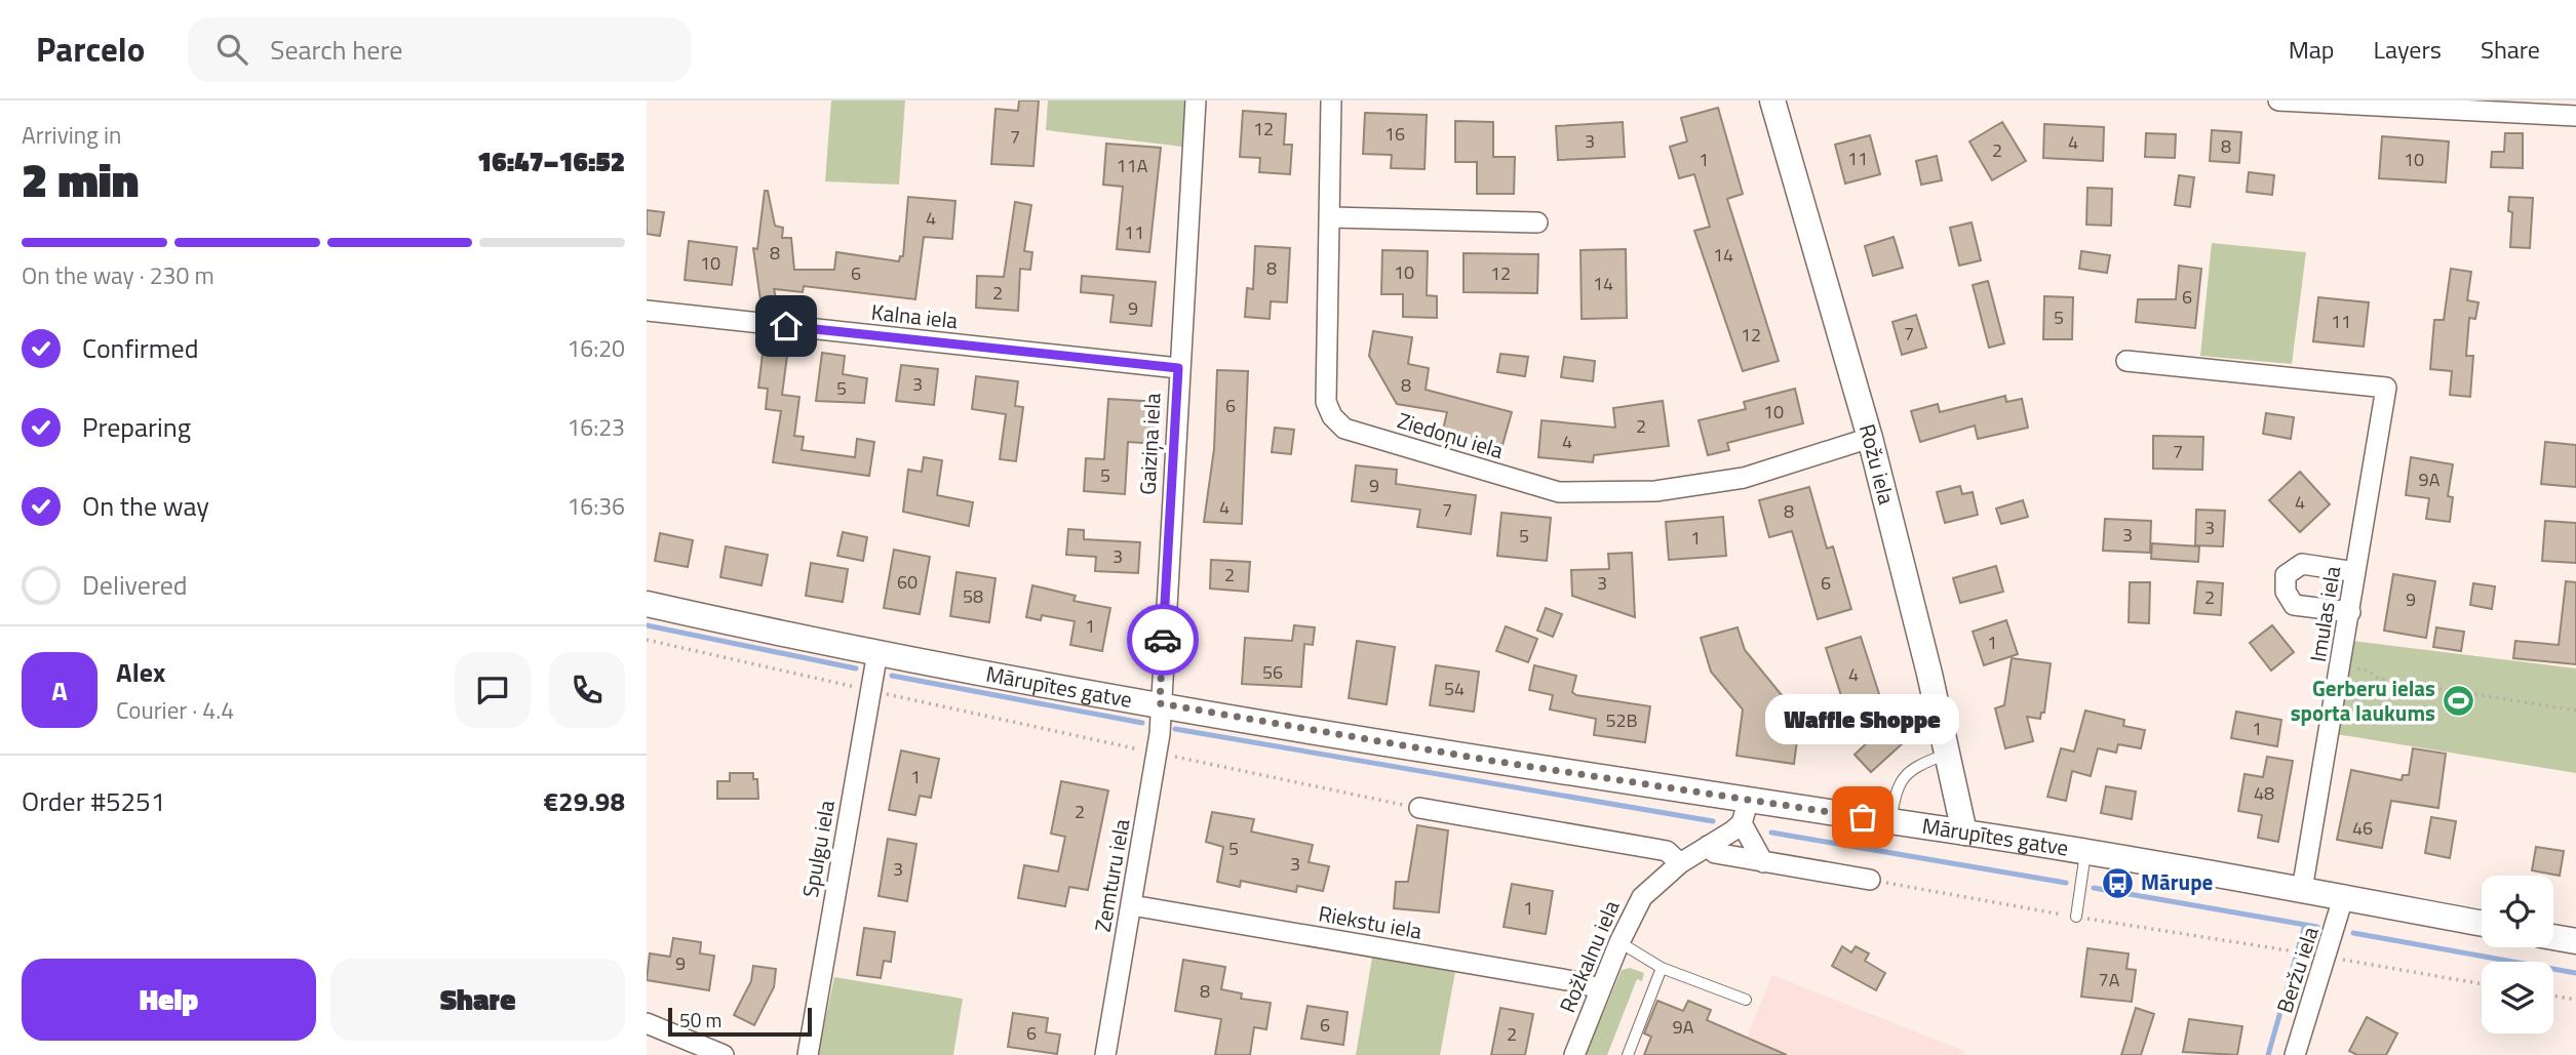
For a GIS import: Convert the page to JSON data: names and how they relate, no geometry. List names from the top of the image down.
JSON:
{
  "streets": {
    "street": [
      "Kalna iela",
      "Ziedoņu iela",
      "Gaiziņa iela",
      "Rožu iela",
      "Imulas iela",
      "Mārupītes gatve",
      "Spulgu iela",
      "Zemturu iela",
      "Riekstu iela",
      "Rožkalnu iela",
      "Beržu iela"
    ]
  },
  "crossings": [
    ["Kalna iela", "Gaiziņa iela"],
    ["Ziedoņu iela", "Rožu iela"],
    ["Gaiziņa iela", "Mārupītes gatve"],
    ["Gaiziņa iela", "Zemturu iela"],
    ["Rožu iela", "Mārupītes gatve"],
    ["Imulas iela", "Mārupītes gatve"],
    ["Mārupītes gatve", "Spulgu iela"],
    ["Mārupītes gatve", "Zemturu iela"],
    ["Mārupītes gatve", "Rožkalnu iela"],
    ["Mārupītes gatve", "Beržu iela"],
    ["Zemturu iela", "Riekstu iela"],
    ["Riekstu iela", "Rožkalnu iela"]
  ],
  "places": {
    "sports": ["Gerberu ielas sporta laukums"],
    "other": ["Waffle Shoppe"],
    "bus stop": ["Mārupe"]
  },
  "house_numbers": [
    "12",
    "16",
    "7",
    "3",
    "4",
    "8",
    "2",
    "11",
    "1",
    "10",
    "11A",
    "4",
    "11",
    "8",
    "14",
    "10",
    "8",
    "10",
    "6",
    "12",
    "14",
    "2",
    "6",
    "9",
    "5",
    "11",
    "7",
    "12",
    "3",
    "8",
    "5",
    "6",
    "10",
    "2",
    "4",
    "7",
    "5",
    "9A",
    "9",
    "4",
    "4",
    "7",
    "8",
    "3",
    "3",
    "5",
    "1",
    "3",
    "2",
    "60",
    "3",
    "6",
    "58",
    "2",
    "9",
    "1",
    "1",
    "56",
    "4",
    "54",
    "52B",
    "1",
    "1",
    "48",
    "2",
    "46",
    "5",
    "3",
    "3",
    "1",
    "9",
    "7A",
    "8",
    "6",
    "9A",
    "6",
    "2"
  ],
  "scale_bar": "50 m",
  "page": {
    "header": "Parcelo",
    "search": "Search here",
    "nav": ["Map", "Layers", "Share"],
    "heading": ["2 min", "Arriving in", "16:47–16:52"],
    "panel": [
      "Alex",
      "Courier · 4.4",
      "Order #5251",
      "€29.98"
    ],
    "bar": "On the way · 230 m",
    "list": [
      ["Confirmed", "16:20"],
      ["Preparing", "16:23"],
      ["On the way", "16:36"],
      "Delivered"
    ],
    "round": "A",
    "bubble": "Waffle Shoppe",
    "buttons": ["Help", "Share"],
    "scale": "50 m"
  }
}
